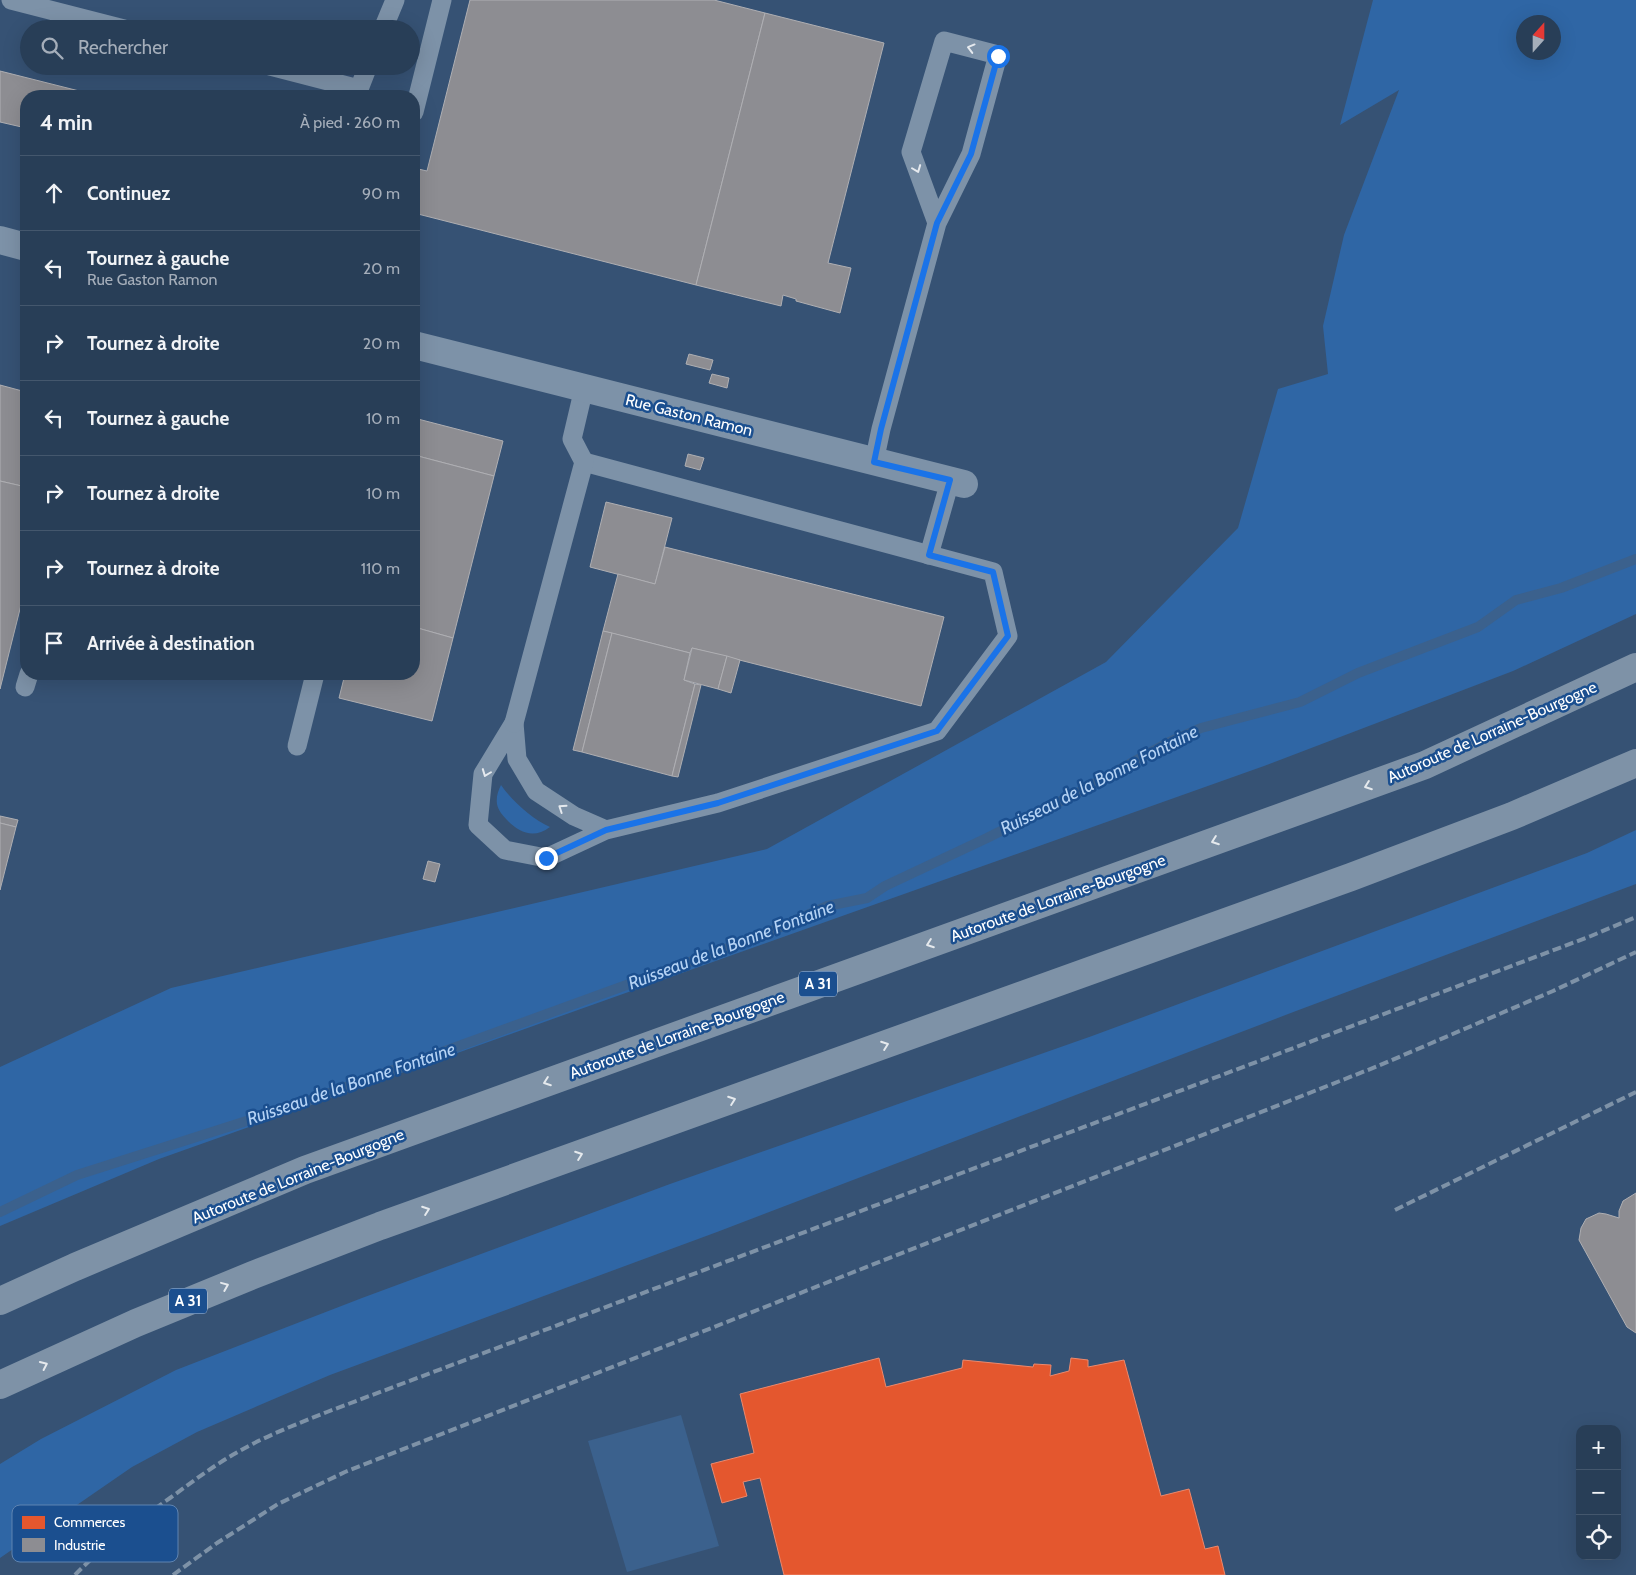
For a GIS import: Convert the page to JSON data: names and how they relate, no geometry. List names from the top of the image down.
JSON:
{
  "streets": {
    "highway": ["Autoroute de Lorraine-Bourgogne", "A 31"],
    "street": ["Rue Gaston Ramon"]
  },
  "water": ["Ruisseau de la Bonne Fontaine"],
  "legend": ["Commerces", "Industrie"],
  "north": "top",
  "page": {
    "search": "Rechercher",
    "heading": ["4 min", "À pied · 260 m"],
    "list": [
      ["Continuez", "90 m"],
      ["Tournez à gauche", "Rue Gaston Ramon", "20 m"],
      ["Tournez à droite", "20 m"],
      ["Tournez à gauche", "10 m"],
      ["Tournez à droite", "10 m"],
      ["Tournez à droite", "110 m"],
      "Arrivée à destination"
    ],
    "map_buttons": ["+", "−"]
  }
}
